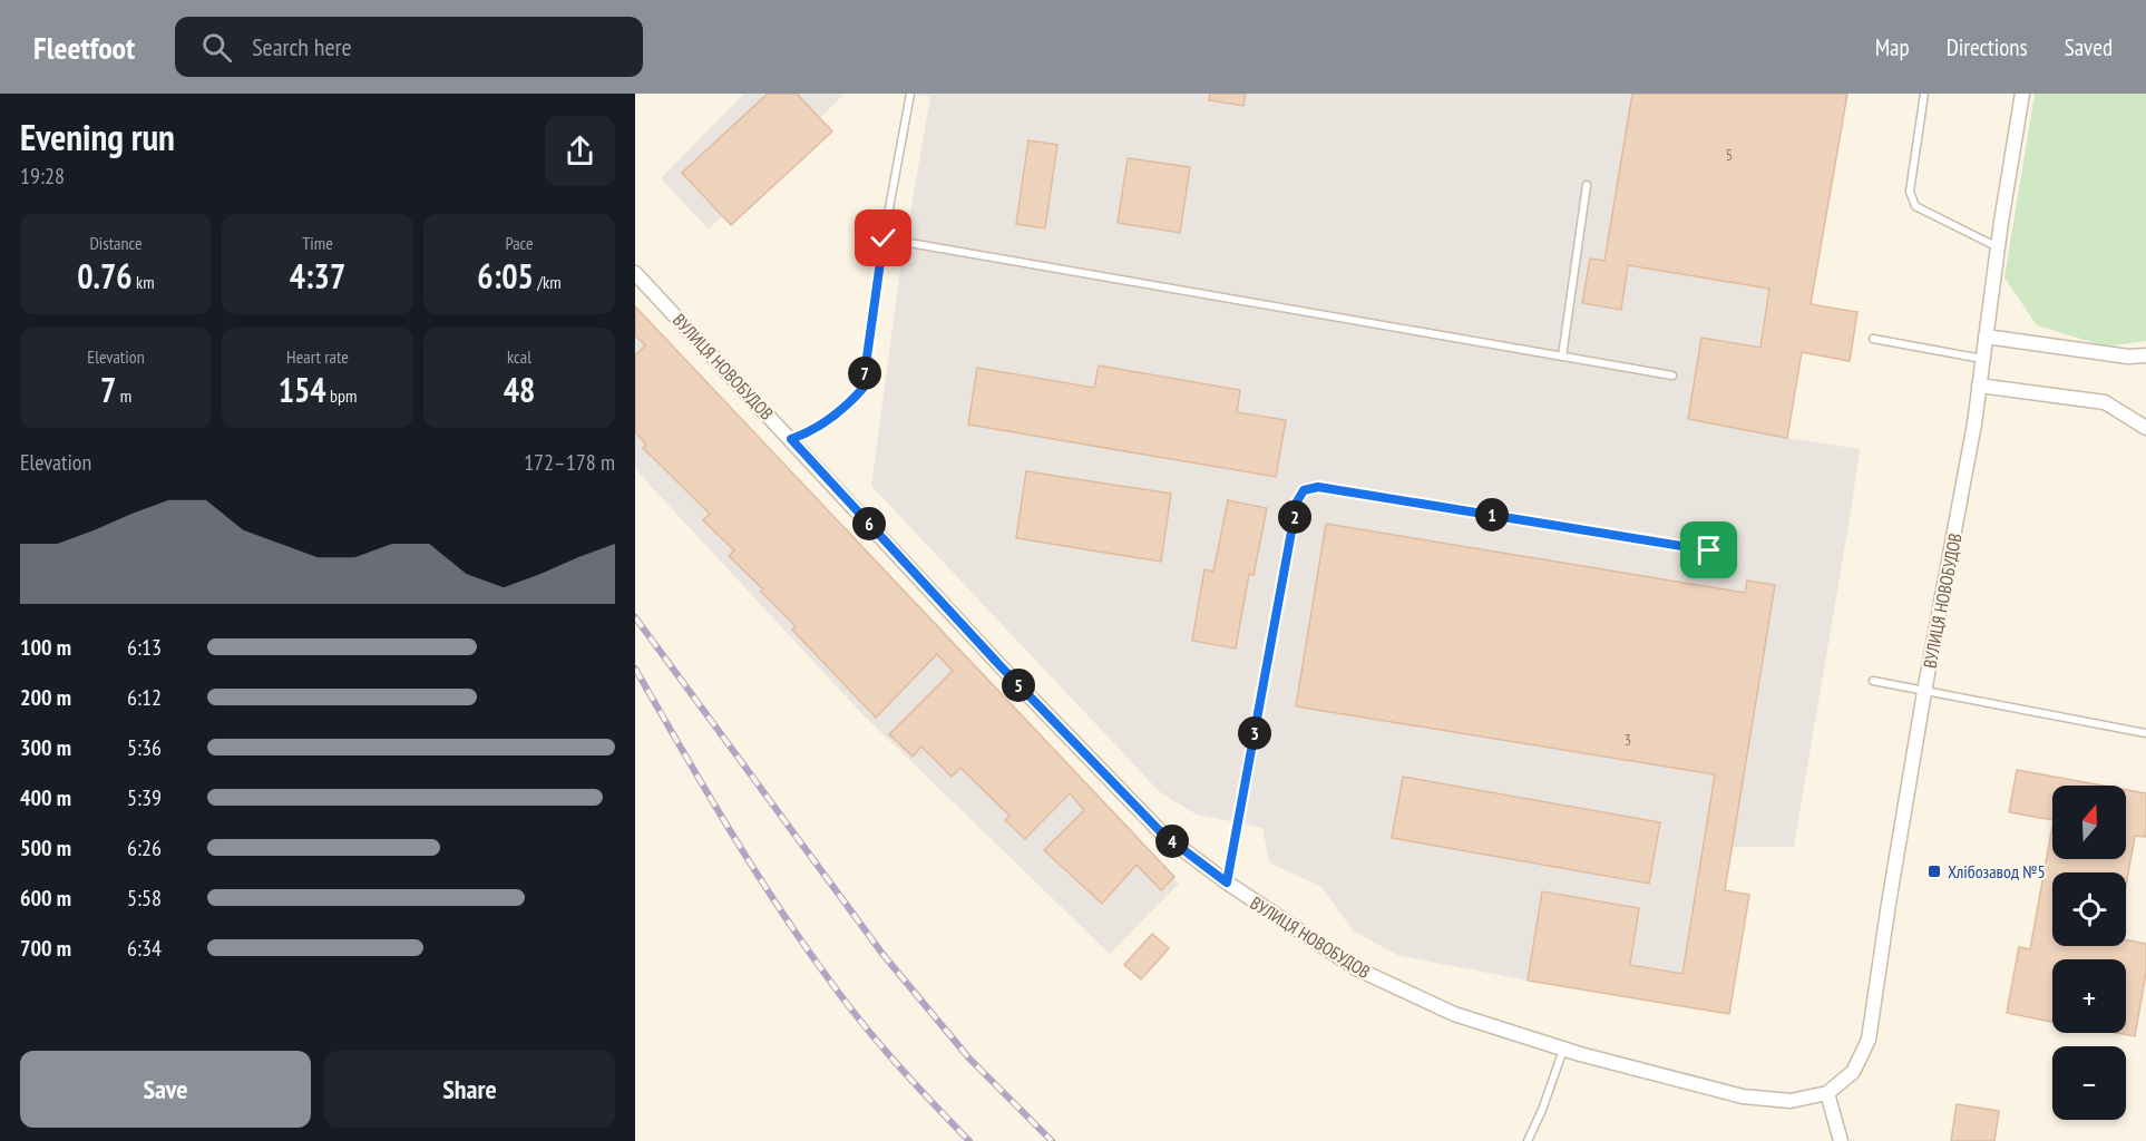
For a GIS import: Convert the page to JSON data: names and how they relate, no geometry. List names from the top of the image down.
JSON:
{
  "streets": {
    "street": ["ВУЛИЦЯ НОВОБУДОВ"]
  },
  "places": {
    "transit": ["Хлібозавод №5"]
  },
  "house_numbers": ["5", "3"],
  "north": "top",
  "page": {
    "header": "Fleetfoot",
    "search": "Search here",
    "nav": ["Map", "Directions", "Saved"],
    "heading": ["Evening run", "19:28"],
    "stats": [
      ["Distance", "0.76 km"],
      ["Time", "4:37"],
      ["Pace", "6:05 /km"],
      ["Elevation", "7 m"],
      ["Heart rate", "154 bpm"],
      ["kcal", "48"]
    ],
    "pins": [
      "7",
      "1",
      "2",
      "6",
      "5",
      "3",
      "4"
    ],
    "chart": ["Elevation", "172–178 m"],
    "list": [
      {
        "name": "100 m",
        "note": "6:13"
      },
      {
        "name": "200 m",
        "note": "6:12"
      },
      {
        "name": "300 m",
        "note": "5:36"
      },
      {
        "name": "400 m",
        "note": "5:39"
      },
      {
        "name": "500 m",
        "note": "6:26"
      },
      {
        "name": "600 m",
        "note": "5:58"
      },
      {
        "name": "700 m",
        "note": "6:34"
      }
    ],
    "map_buttons": ["+", "−"],
    "buttons": ["Save", "Share"]
  }
}
